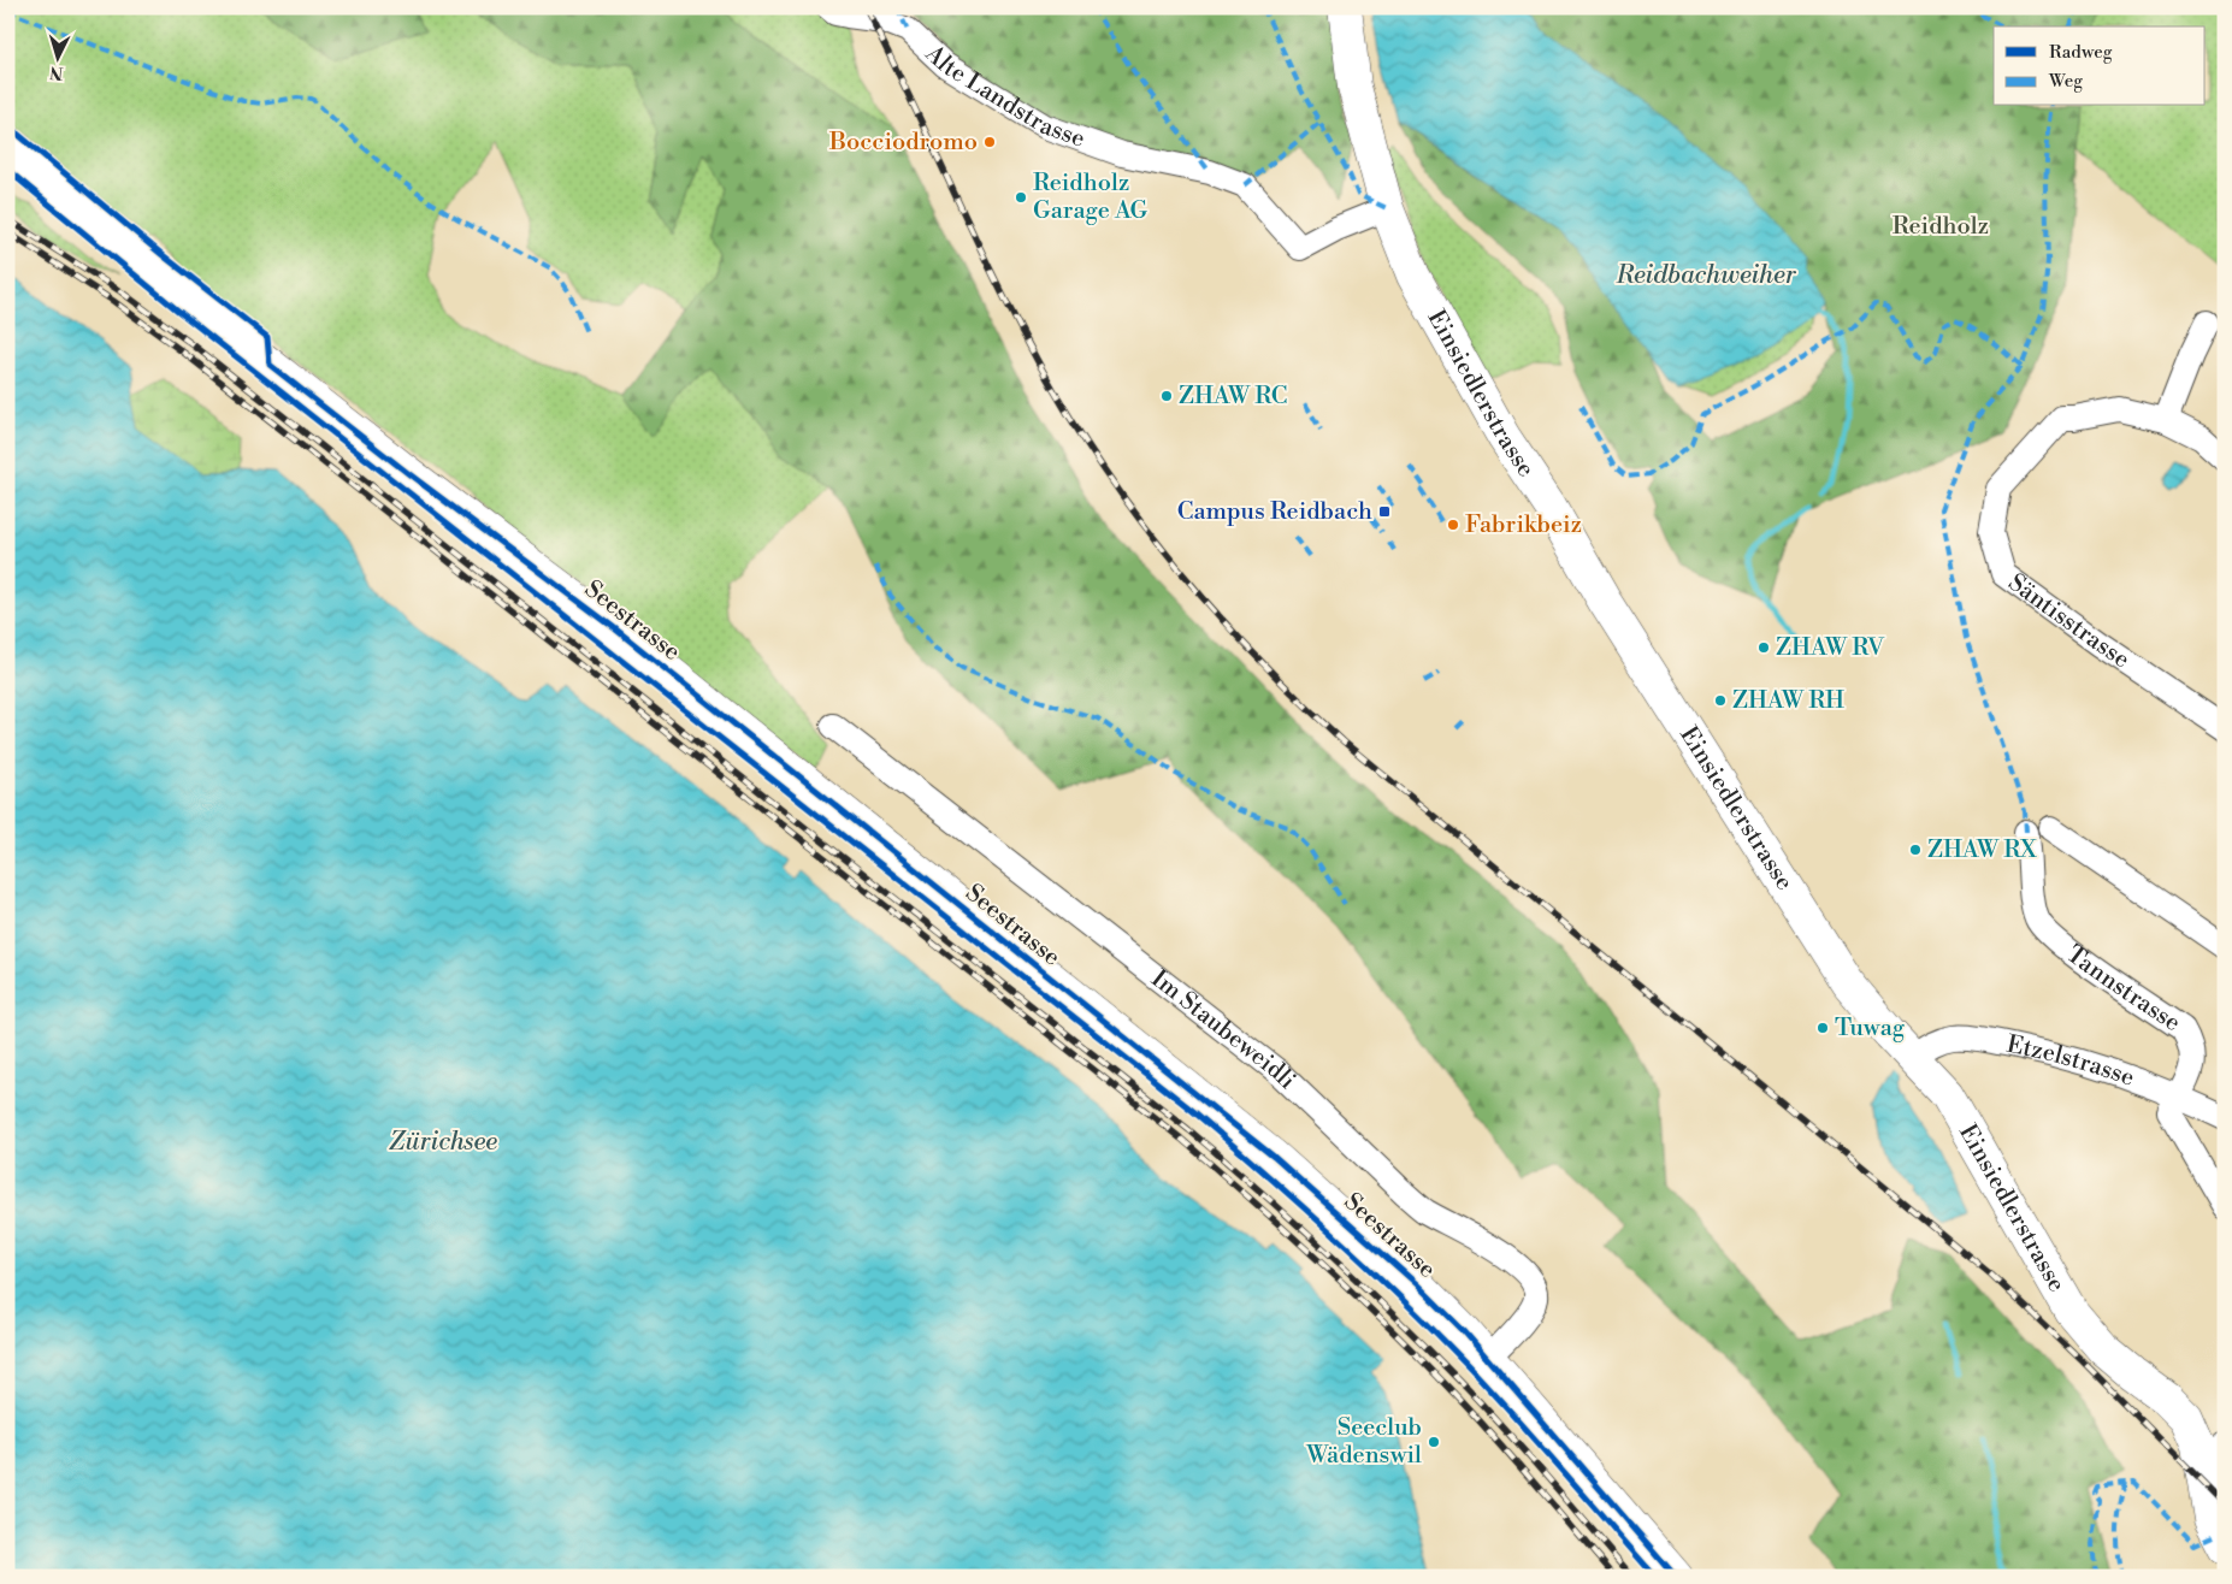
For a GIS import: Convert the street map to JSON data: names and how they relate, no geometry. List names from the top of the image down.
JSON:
{
  "streets": {
    "main road": ["Einsiedlerstrasse", "Seestrasse"],
    "street": [
      "Alte Landstrasse",
      "Säntisstrasse",
      "Tannstrasse",
      "Im Staubeweidli",
      "Etzelstrasse"
    ]
  },
  "crossings": [
    ["Alte Landstrasse", "Einsiedlerstrasse"],
    ["Einsiedlerstrasse", "Etzelstrasse"],
    ["Seestrasse", "Im Staubeweidli"],
    ["Tannstrasse", "Etzelstrasse"]
  ],
  "water": ["Reidbachweiher", "Zürichsee"],
  "parks": ["Reidholz"],
  "places": {
    "other": [
      "Bocciodromo",
      "Reidholz Garage AG",
      "ZHAW RC",
      "Fabrikbeiz",
      "ZHAW RV",
      "ZHAW RH",
      "ZHAW RX",
      "Tuwag",
      "Seeclub Wädenswil"
    ],
    "transit": ["Campus Reidbach"]
  },
  "legend": ["Radweg", "Weg"],
  "north": "bottom"
}
